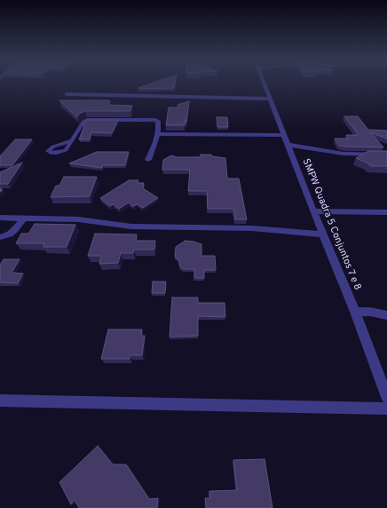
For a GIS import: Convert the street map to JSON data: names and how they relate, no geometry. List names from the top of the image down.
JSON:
{
  "streets": {
    "street": ["SMPW Quadra 5 Conjuntos 7 e 8"]
  }
}
